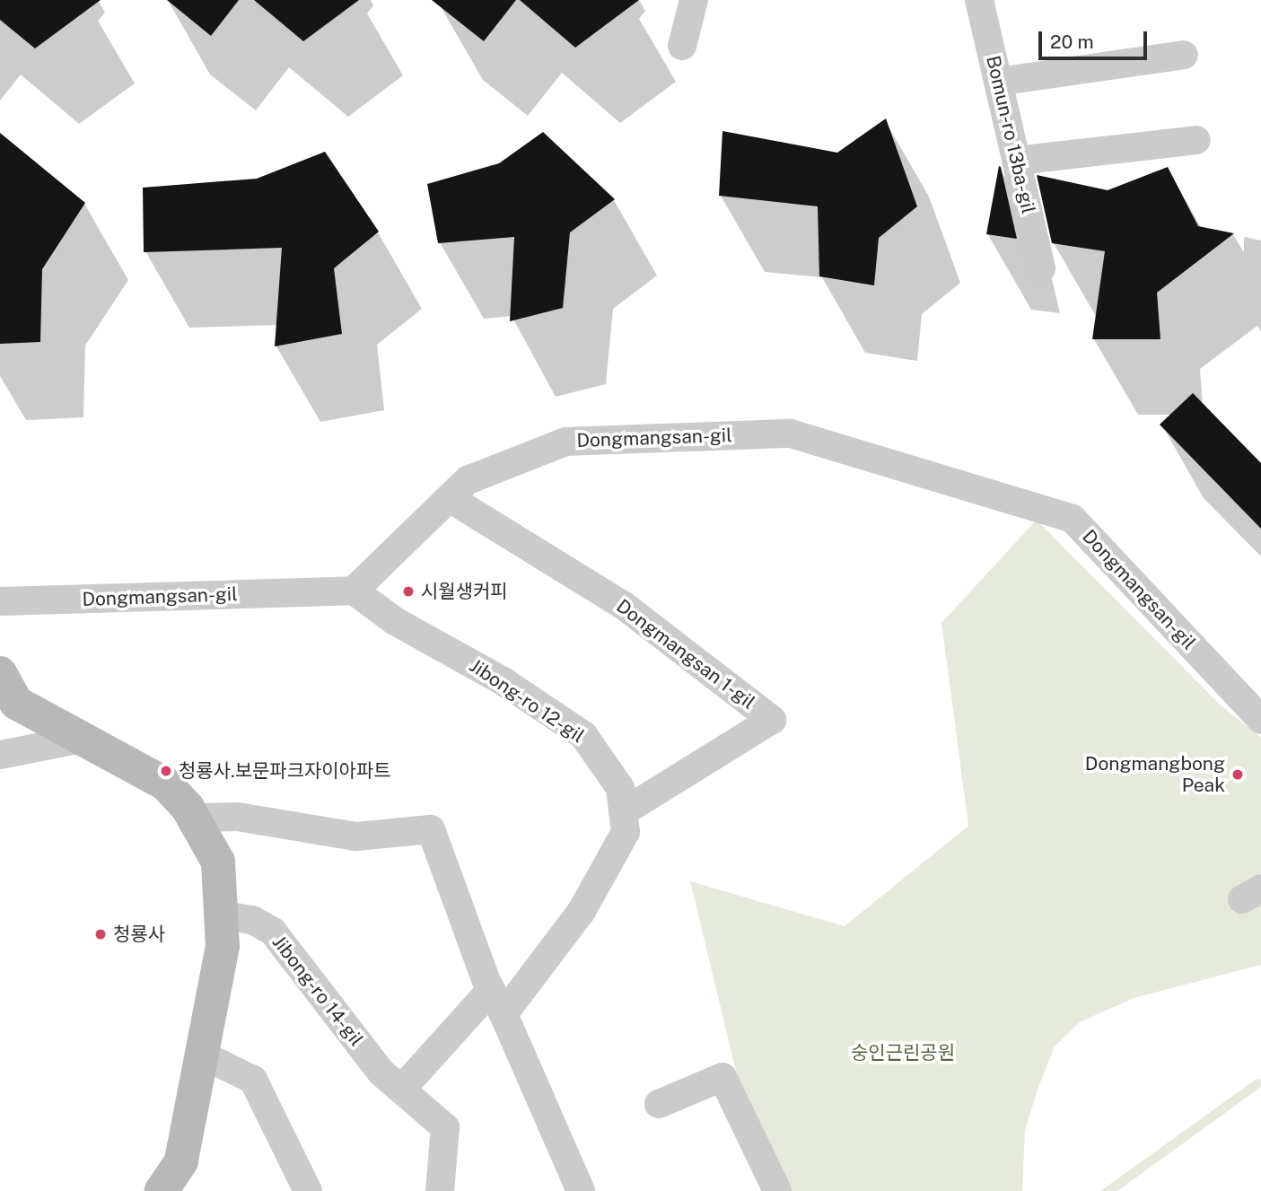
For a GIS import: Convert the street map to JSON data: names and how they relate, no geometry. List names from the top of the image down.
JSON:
{
  "streets": {
    "street": [
      "Bomun-ro 13ba-gil",
      "Dongmangsan-gil",
      "Dongmangsan 1-gil",
      "Jibong-ro 12-gil",
      "Jibong-ro 14-gil"
    ]
  },
  "crossings": [
    ["Dongmangsan-gil", "Dongmangsan 1-gil"],
    ["Dongmangsan-gil", "Jibong-ro 12-gil"],
    ["Dongmangsan 1-gil", "Jibong-ro 12-gil"]
  ],
  "parks": ["숭인근린공원"],
  "places": [
    "시월생커피",
    "청룡사.보문파크자이아파트",
    "Dongmangbong Peak",
    "청룡사"
  ],
  "scale_bar": "20 m"
}
